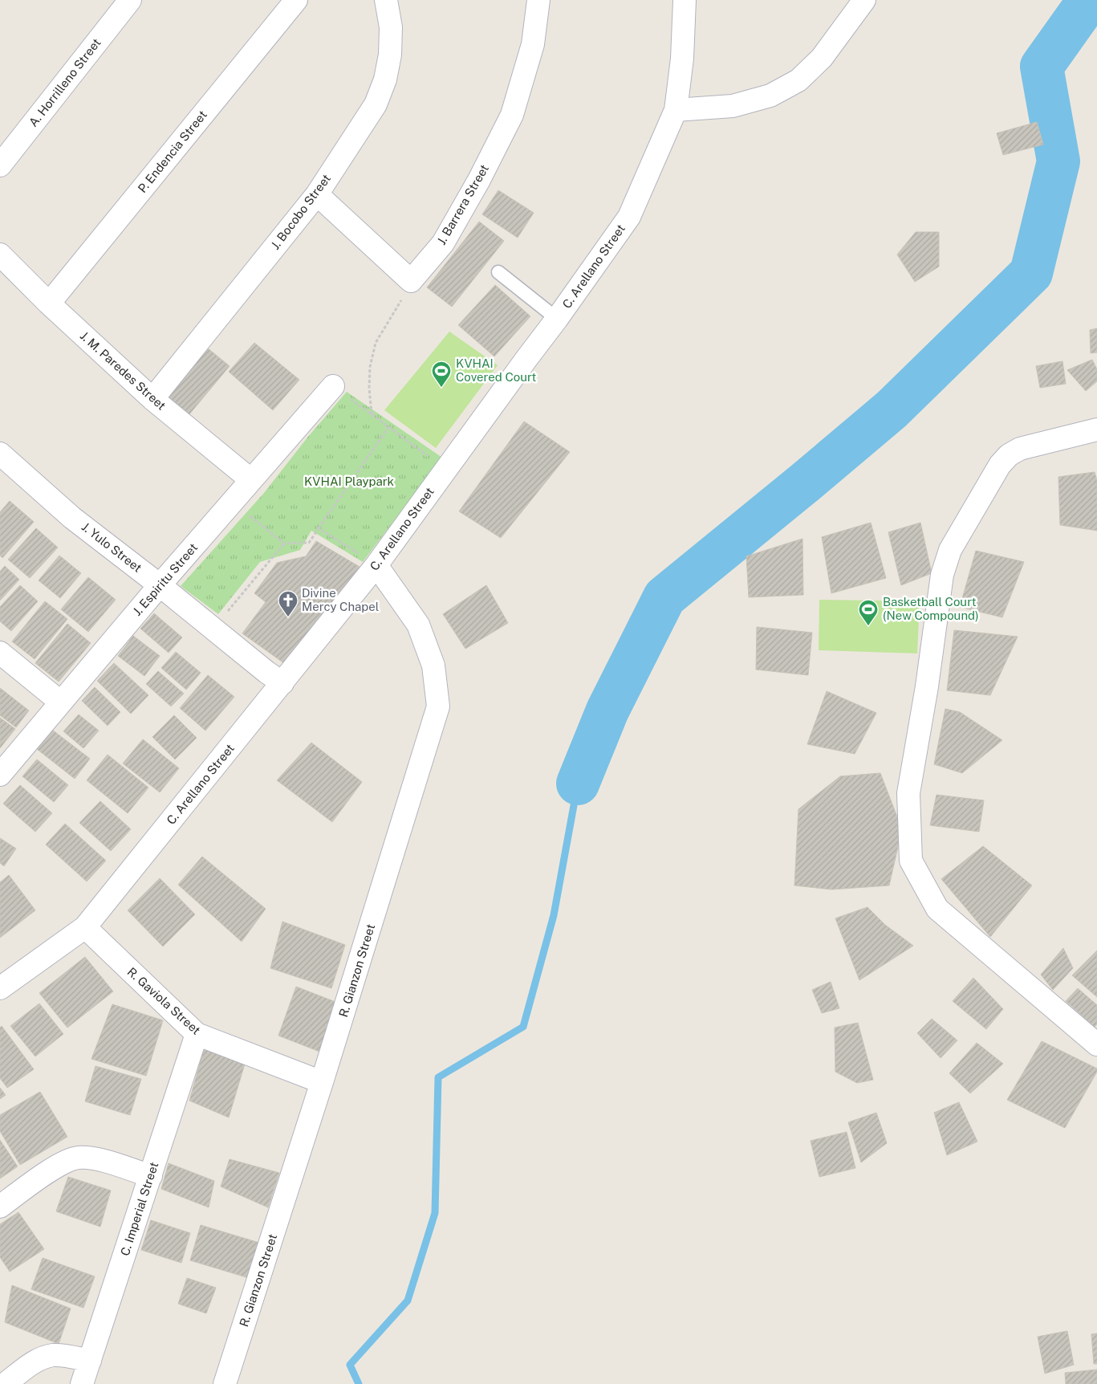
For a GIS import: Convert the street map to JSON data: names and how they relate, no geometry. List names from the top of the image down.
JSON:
{
  "streets": {
    "street": [
      "A. Horrilleno Street",
      "P. Endencia Street",
      "J. Barrera Street",
      "J. Bocobo Street",
      "C. Arellano Street",
      "J. M. Paredes Street",
      "J. Yulo Street",
      "J. Espiritu Street",
      "R. Gianzon Street",
      "R. Gaviola Street",
      "C. Imperial Street"
    ]
  },
  "crossings": [
    ["P. Endencia Street", "J. M. Paredes Street"],
    ["J. Bocobo Street", "J. M. Paredes Street"],
    ["C. Arellano Street", "J. Yulo Street"],
    ["C. Arellano Street", "R. Gianzon Street"],
    ["C. Arellano Street", "R. Gaviola Street"],
    ["J. M. Paredes Street", "J. Espiritu Street"],
    ["J. Yulo Street", "J. Espiritu Street"],
    ["R. Gianzon Street", "R. Gaviola Street"],
    ["R. Gaviola Street", "C. Imperial Street"]
  ],
  "parks": ["KVHAI Playpark"],
  "places": {
    "sports": ["KVHAI Covered Court", "Basketball Court (New Compound)"],
    "church": ["Divine Mercy Chapel"]
  }
}
